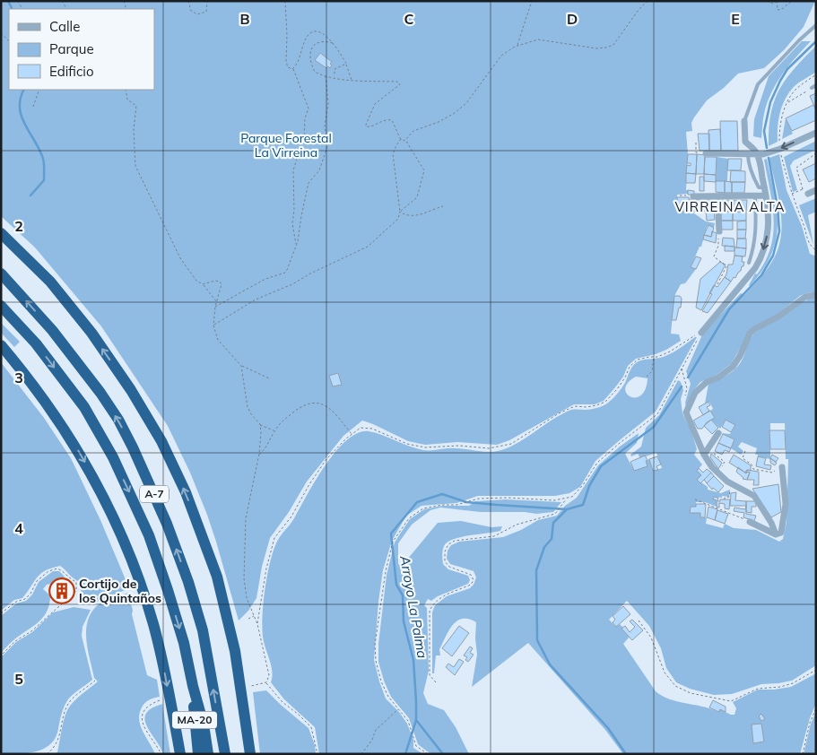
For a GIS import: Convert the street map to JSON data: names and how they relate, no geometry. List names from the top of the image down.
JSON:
{
  "streets": {
    "highway": ["A-7", "MA-20"]
  },
  "crossings": [
    ["A-7", "MA-20"]
  ],
  "districts": ["VIRREINA ALTA"],
  "water": ["Arroyo La Palma"],
  "parks": ["Parque Forestal La Virreina"],
  "places": {
    "building": ["Cortijo de los Quintaños"]
  },
  "legend": ["Calle", "Parque", "Edificio"],
  "grid": {
    "columns": [
      "B",
      "C",
      "D",
      "E"
    ],
    "rows": [
      "2",
      "3",
      "4",
      "5"
    ]
  }
}
